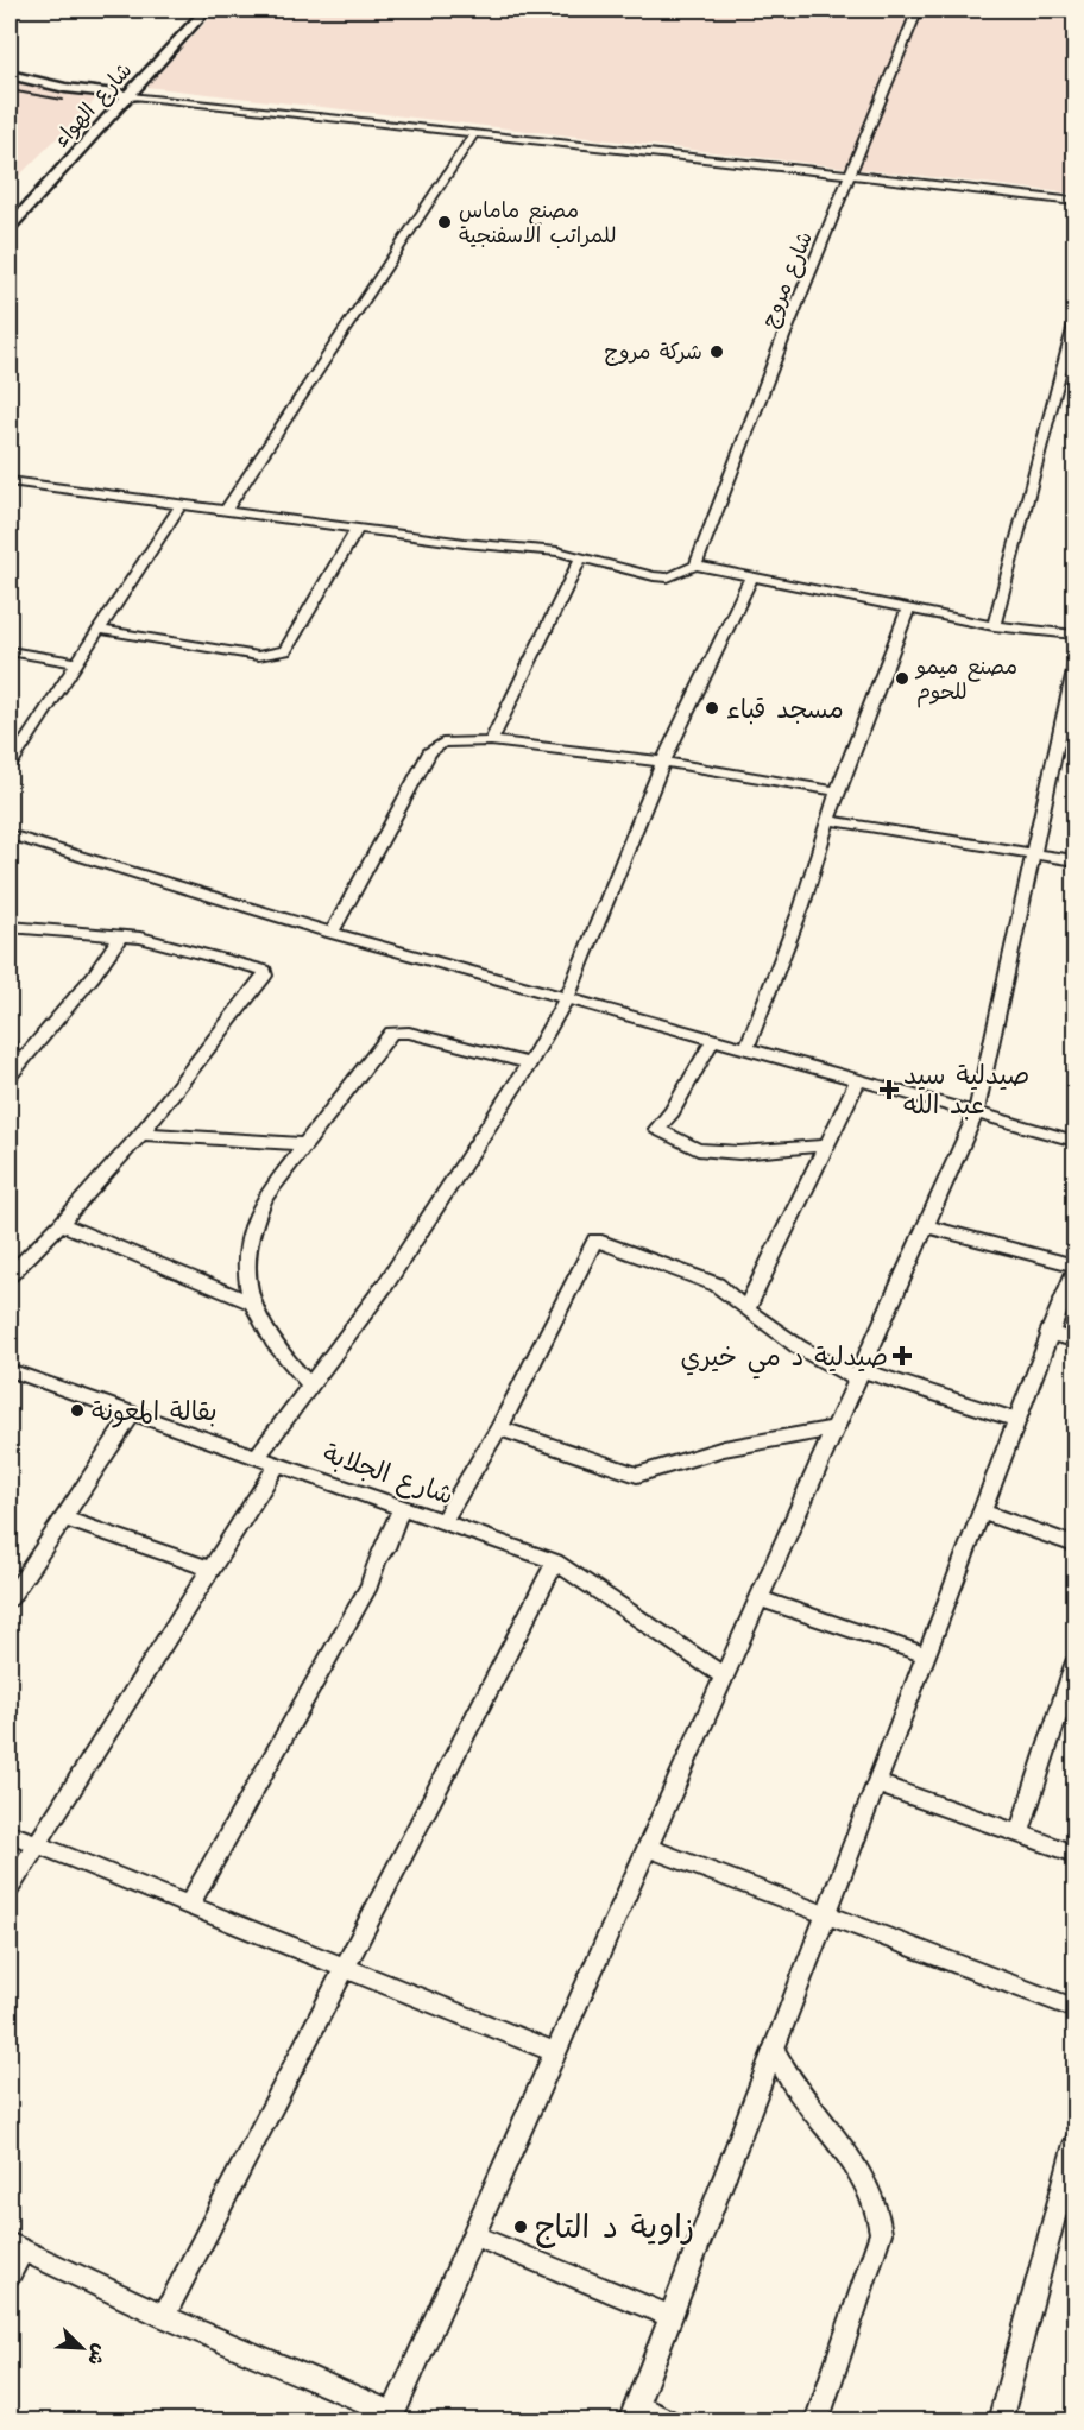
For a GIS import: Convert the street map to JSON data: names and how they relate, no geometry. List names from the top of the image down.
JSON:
{
  "streets": {
    "street": ["شارع الهواء", "شارع مروج", "شارع الجلابة"]
  },
  "places": {
    "other": [
      "مصنع ماماس للمراتب الاسفنجية",
      "شركة مروج",
      "مصنع ميمو للحوم",
      "مسجد قباء",
      "بقالة المعونة",
      "زاوية د التاج"
    ],
    "health": ["صيدلية سيد عبد الله", "صيدلية د مي خيري"]
  },
  "north": "bottom right"
}
